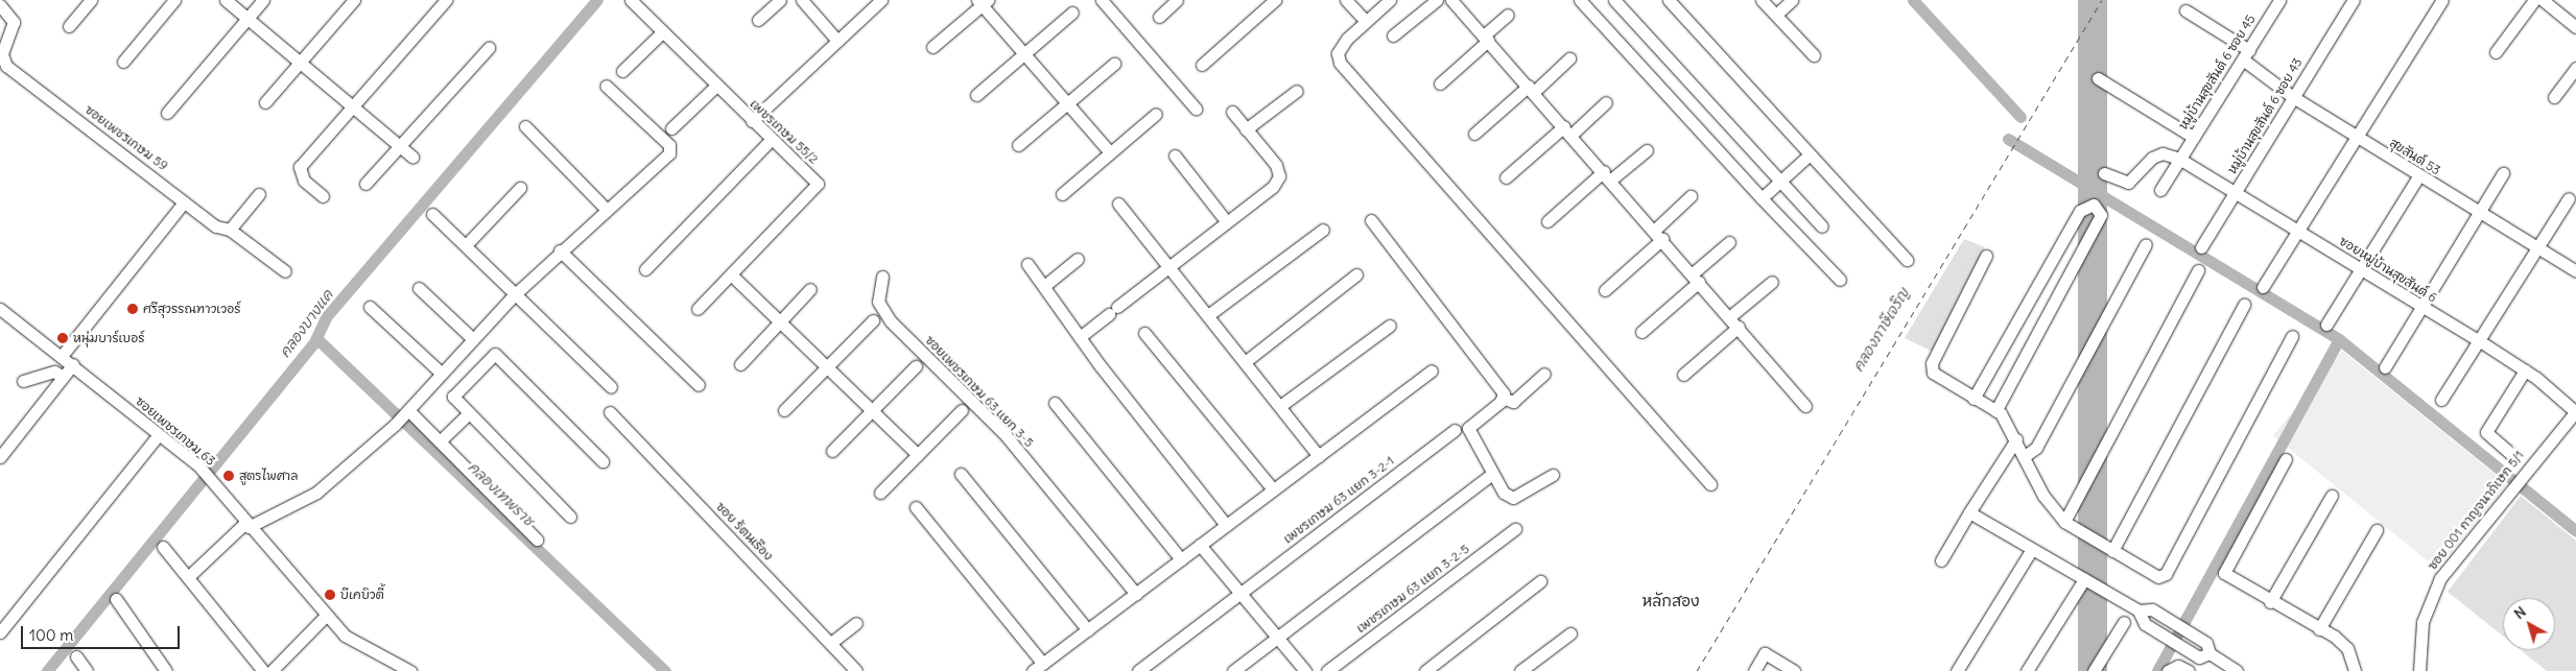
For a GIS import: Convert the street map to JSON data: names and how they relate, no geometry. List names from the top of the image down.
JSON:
{
  "streets": {
    "street": [
      "หมู่บ้านสุขสันต์ 6 ซอย 45",
      "หมู่บ้านสุขสันต์ 6 ซอย 43",
      "เพชรเกษม 55/2",
      "ซอยเพชรเกษม 59",
      "สุขสันต์ 53",
      "ซอยหมู่บ้านสุขสันต์ 6",
      "ซอยเพชรเกษม 63 แยก 3-5",
      "ซอยเพชรเกษม 63",
      "เพชรเกษม 63 แยก 3-2-1",
      "ซอย 001 กาญจนาภิเษก 5/1",
      "ซอย ร้ตนเรึอง",
      "เพชรเกษม 63 แยก 3-2-5"
    ]
  },
  "crossings": [
    ["หมู่บ้านสุขสันต์ 6 ซอย 45", "สุขสันต์ 53"],
    ["หมู่บ้านสุขสันต์ 6 ซอย 45", "ซอยหมู่บ้านสุขสันต์ 6"],
    ["หมู่บ้านสุขสันต์ 6 ซอย 43", "สุขสันต์ 53"],
    ["หมู่บ้านสุขสันต์ 6 ซอย 43", "ซอยหมู่บ้านสุขสันต์ 6"],
    ["ซอยหมู่บ้านสุขสันต์ 6", "ซอย 001 กาญจนาภิเษก 5/1"]
  ],
  "districts": ["หลักสอง"],
  "water": ["คลองบางแค", "คลองภาษีเจริญ", "คลองเทพราช"],
  "places": [
    "ศรีสุวรรณทาวเวอร์",
    "หนุ่มบาร์เบอร์",
    "สูตรไพศาล",
    "บีเคบิวตี้"
  ],
  "scale_bar": "100 m",
  "north": "top left"
}
